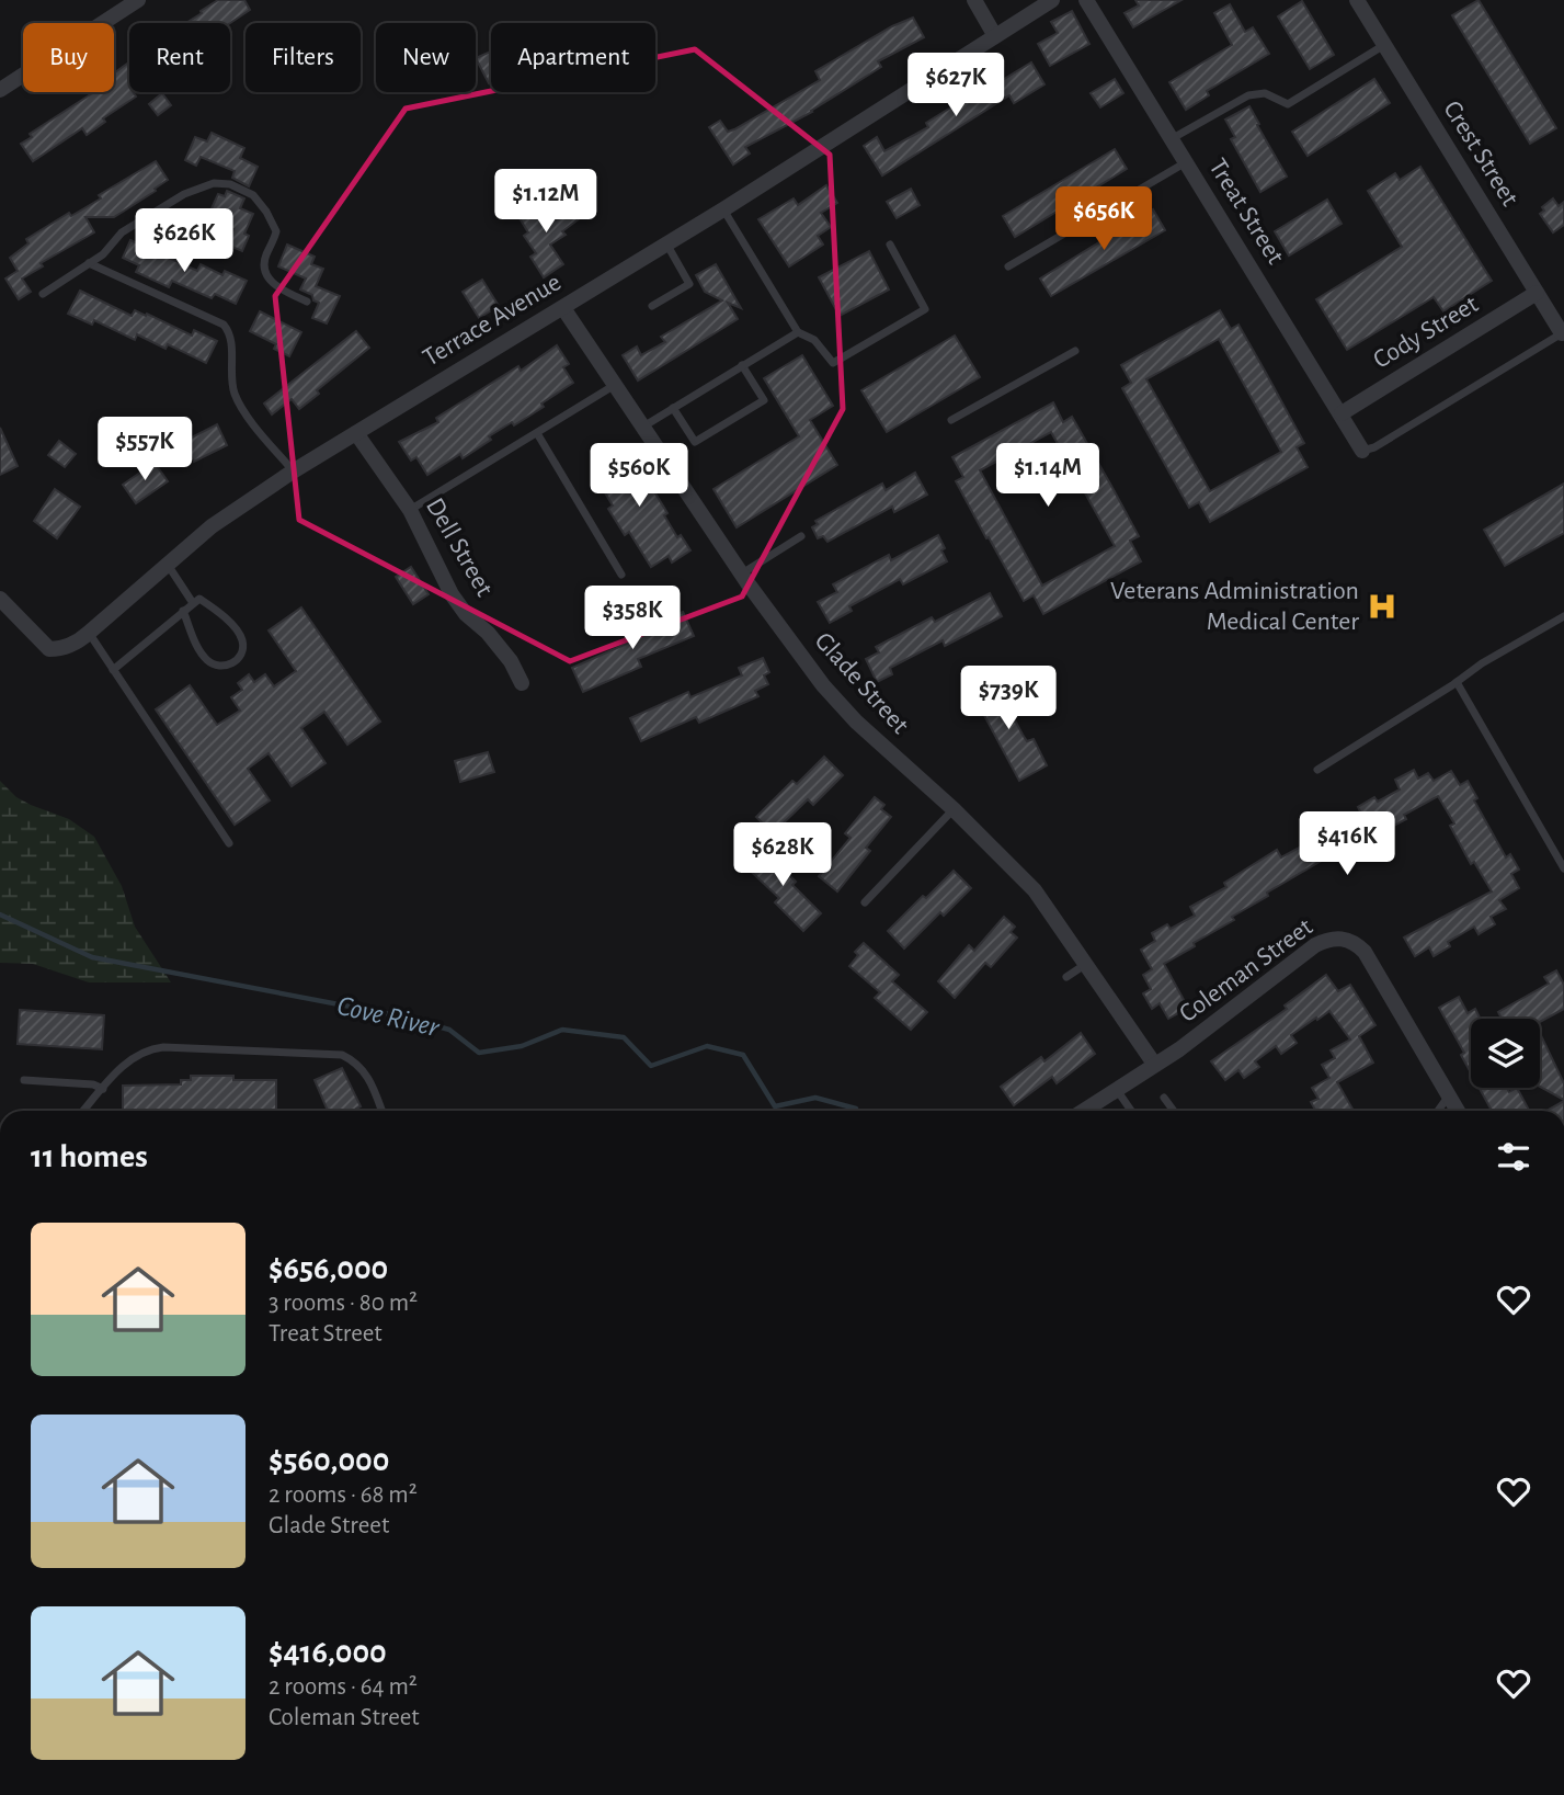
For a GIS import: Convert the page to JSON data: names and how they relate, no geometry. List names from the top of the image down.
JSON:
{
  "streets": {
    "street": [
      "Crest Street",
      "Treat Street",
      "Terrace Avenue",
      "Cody Street",
      "Dell Street",
      "Glade Street",
      "Coleman Street"
    ]
  },
  "crossings": [
    ["Crest Street", "Cody Street"],
    ["Treat Street", "Cody Street"],
    ["Terrace Avenue", "Dell Street"],
    ["Terrace Avenue", "Glade Street"],
    ["Glade Street", "Coleman Street"]
  ],
  "water": ["Cove River"],
  "places": {
    "hospital": ["Veterans Administration Medical Center"]
  },
  "page": {
    "chip": [
      "Buy",
      "Rent",
      "Filters",
      "New",
      "Apartment"
    ],
    "price": [
      "$627K",
      "$1.12M",
      "$656K",
      "$626K",
      "$557K",
      "$560K",
      "$1.14M",
      "$358K",
      "$739K",
      "$416K",
      "$628K"
    ],
    "heading": "11 homes",
    "list": [
      {
        "name": "$656,000",
        "note": "3 rooms · 80 m² · Treat Street"
      },
      {
        "name": "$560,000",
        "note": "2 rooms · 68 m² · Glade Street"
      },
      {
        "name": "$416,000",
        "note": "2 rooms · 64 m² · Coleman Street"
      }
    ]
  }
}
